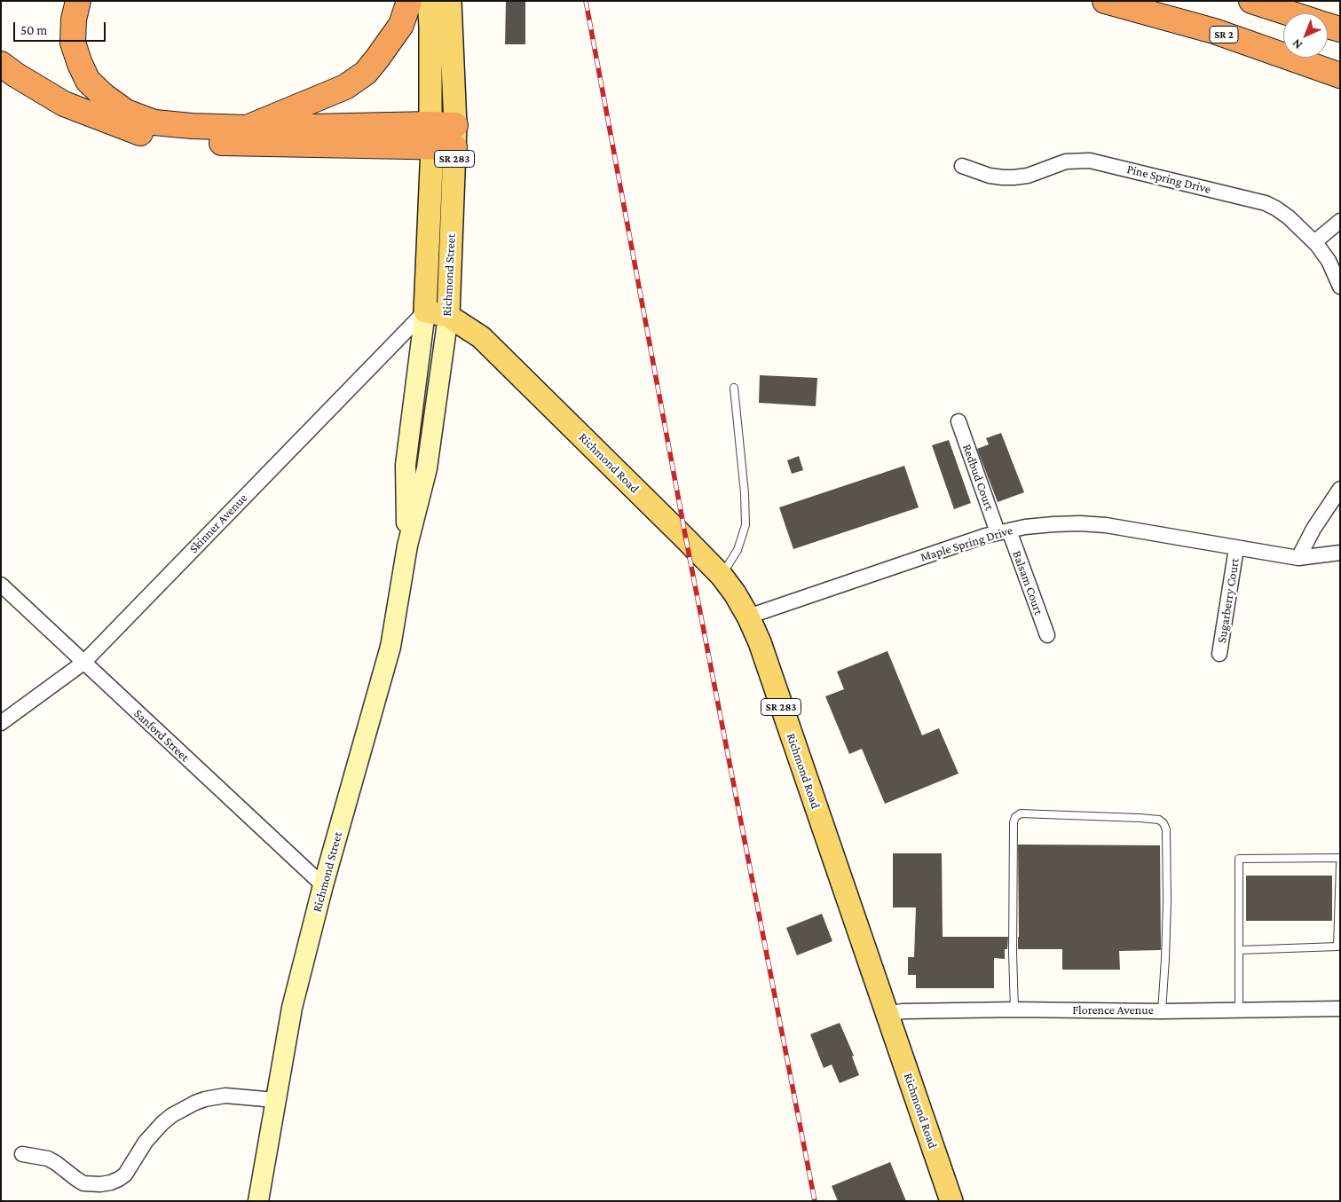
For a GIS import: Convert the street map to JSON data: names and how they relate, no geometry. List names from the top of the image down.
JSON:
{
  "streets": {
    "highway": ["SR 2"],
    "main road": ["SR 283", "Richmond Street", "Richmond Road"],
    "street": [
      "Pine Spring Drive",
      "Redbud Court",
      "Skinner Avenue",
      "Maple Spring Drive",
      "Balsam Court",
      "Sugarberry Court",
      "Sanford Street",
      "Florence Avenue"
    ]
  },
  "crossings": [
    ["Richmond Street", "Richmond Road"],
    ["Richmond Street", "Skinner Avenue"],
    ["Richmond Street", "Sanford Street"],
    ["Richmond Road", "Skinner Avenue"],
    ["Richmond Road", "Maple Spring Drive"],
    ["Richmond Road", "Florence Avenue"],
    ["Redbud Court", "Maple Spring Drive"],
    ["Redbud Court", "Balsam Court"],
    ["Skinner Avenue", "Sanford Street"],
    ["Maple Spring Drive", "Balsam Court"],
    ["Maple Spring Drive", "Sugarberry Court"]
  ],
  "scale_bar": "50 m",
  "north": "bottom left"
}
